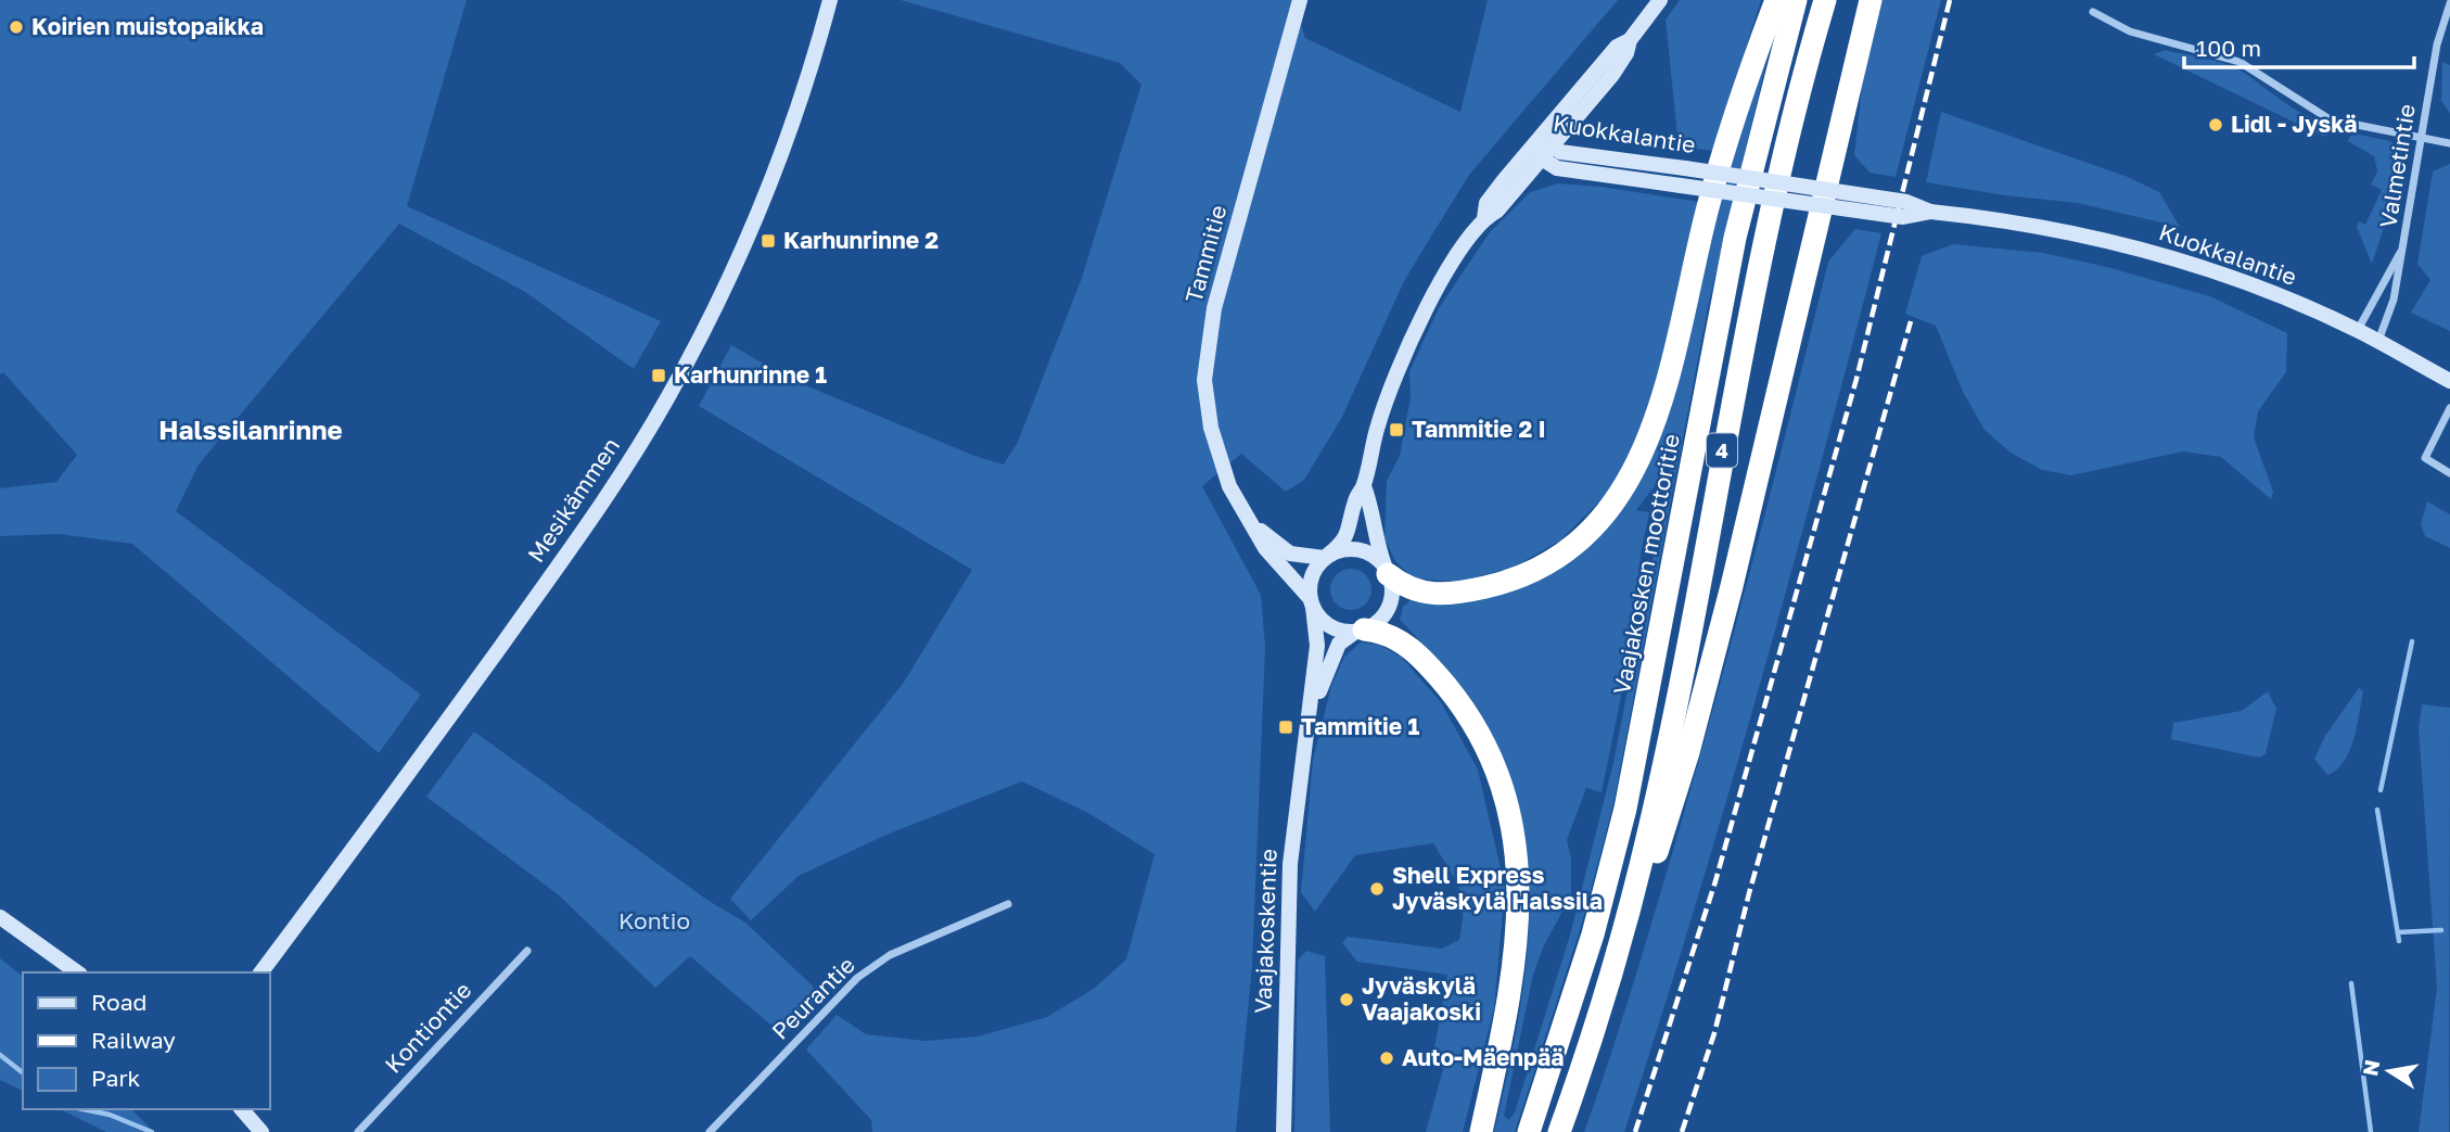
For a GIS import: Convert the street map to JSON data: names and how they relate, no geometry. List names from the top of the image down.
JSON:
{
  "streets": {
    "highway": ["4", "Vaajakosken moottoritie"],
    "main road": [
      "Kuokkalantie",
      "Tammitie",
      "Mesikämmen",
      "Vaajakoskentie"
    ],
    "street": ["Valmetintie", "Peurantie", "Kontiontie"]
  },
  "crossings": [
    ["Kuokkalantie", "Valmetintie"],
    ["Tammitie", "Vaajakoskentie"]
  ],
  "districts": ["Halssilanrinne"],
  "parks": ["Kontio"],
  "places": {
    "other": [
      "Koirien muistopaikka",
      "Lidl - Jyskä",
      "Shell Express Jyväskylä Halssila",
      "Jyväskylä Vaajakoski",
      "Auto-Mäenpää"
    ],
    "transit": [
      "Karhunrinne 2",
      "Karhunrinne 1",
      "Tammitie 2 I",
      "Tammitie 1"
    ]
  },
  "legend": ["Road", "Railway", "Park"],
  "scale_bar": "100 m",
  "north": "left"
}
